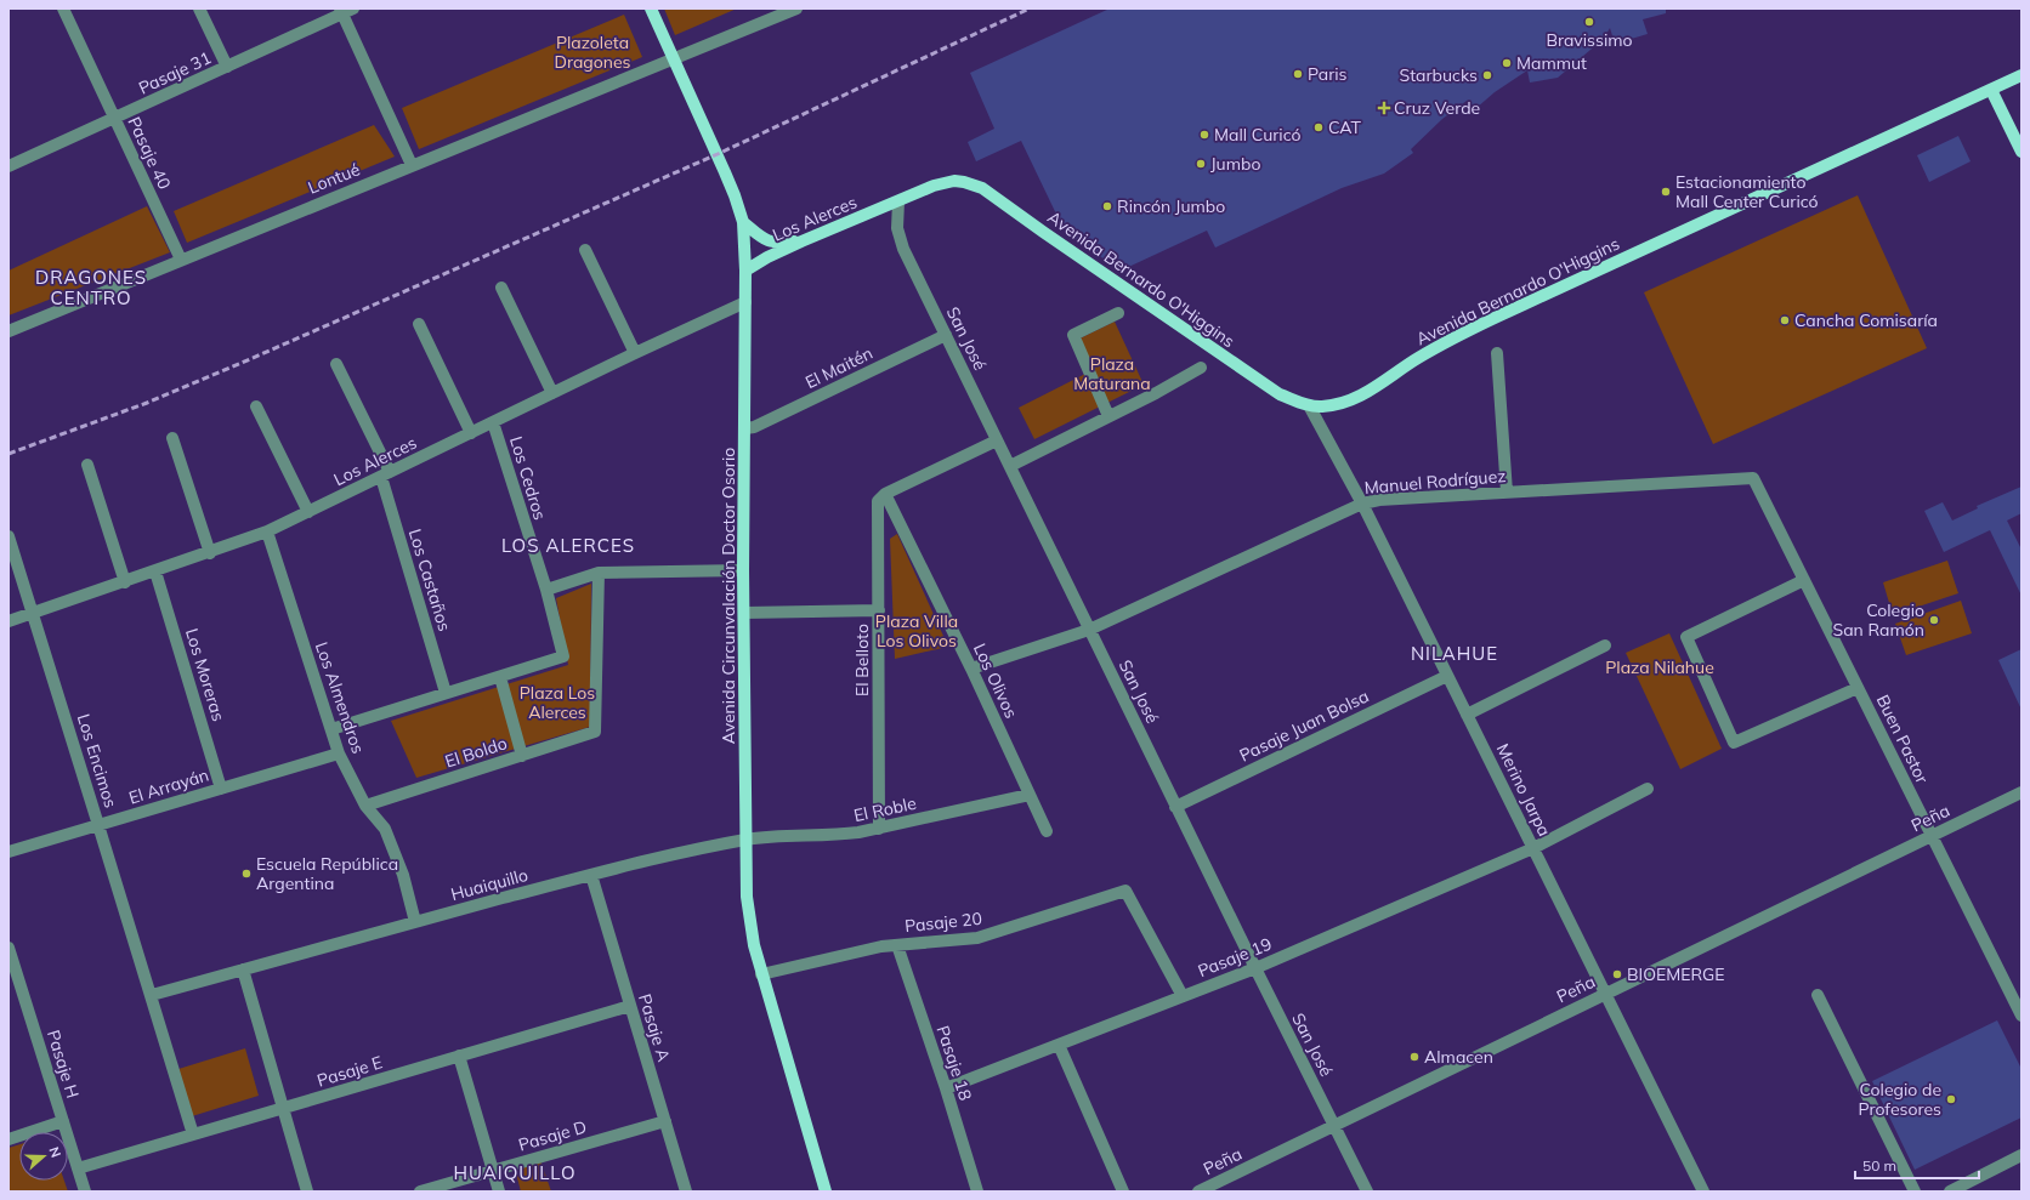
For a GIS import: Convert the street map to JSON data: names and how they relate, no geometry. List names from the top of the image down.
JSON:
{
  "streets": {
    "main road": ["Los Alerces", "Avenida Bernardo O'Higgins", "Avenida Circunvalación Doctor Osorio"],
    "street": [
      "Pasaje 31",
      "Pasaje 40",
      "Lontué",
      "San José",
      "El Maitén",
      "Los Cedros",
      "Manuel Rodríguez",
      "Los Castaños",
      "El Belloto",
      "Los Moreras",
      "Los Olivos",
      "Los Almendros",
      "Pasaje Juan Bolsa",
      "Buen Pastor",
      "El Boldo",
      "Los Encimos",
      "El Arrayán",
      "Merino Jarpa",
      "El Roble",
      "Peña",
      "Huaiquillo",
      "Pasaje 20",
      "Pasaje 19",
      "Pasaje A",
      "Pasaje 18",
      "Pasaje H",
      "Pasaje E",
      "Pasaje D"
    ]
  },
  "crossings": [
    ["Pasaje 31", "Pasaje 40"],
    ["Pasaje 40", "Lontué"],
    ["Lontué", "Avenida Circunvalación Doctor Osorio"],
    ["Los Alerces", "Avenida Bernardo O'Higgins"],
    ["Los Alerces", "San José"],
    ["Los Alerces", "Los Cedros"],
    ["Los Alerces", "Los Castaños"],
    ["Los Alerces", "Avenida Circunvalación Doctor Osorio"],
    ["Los Alerces", "Los Moreras"],
    ["Los Alerces", "Los Almendros"],
    ["Los Alerces", "Los Encimos"],
    ["Avenida Bernardo O'Higgins", "San José"],
    ["Avenida Bernardo O'Higgins", "Merino Jarpa"],
    ["San José", "El Maitén"],
    ["San José", "Manuel Rodríguez"],
    ["San José", "Pasaje Juan Bolsa"],
    ["San José", "Peña"],
    ["San José", "Pasaje 19"],
    ["El Maitén", "Avenida Circunvalación Doctor Osorio"],
    ["Manuel Rodríguez", "Los Olivos"],
    ["Manuel Rodríguez", "Buen Pastor"],
    ["Manuel Rodríguez", "Merino Jarpa"],
    ["Avenida Circunvalación Doctor Osorio", "El Roble"],
    ["Avenida Circunvalación Doctor Osorio", "Huaiquillo"],
    ["Avenida Circunvalación Doctor Osorio", "Pasaje 20"],
    ["El Belloto", "Los Olivos"],
    ["El Belloto", "El Roble"],
    ["Los Moreras", "El Arrayán"],
    ["Los Olivos", "El Roble"],
    ["Los Almendros", "El Boldo"],
    ["Los Almendros", "El Arrayán"],
    ["Los Almendros", "Huaiquillo"],
    ["Pasaje Juan Bolsa", "Merino Jarpa"],
    ["Buen Pastor", "Peña"],
    ["Los Encimos", "El Arrayán"],
    ["Los Encimos", "Huaiquillo"],
    ["Los Encimos", "Pasaje E"],
    ["Merino Jarpa", "Peña"],
    ["Merino Jarpa", "Pasaje 19"],
    ["El Roble", "Huaiquillo"],
    ["Huaiquillo", "Pasaje A"],
    ["Pasaje 20", "Pasaje 19"],
    ["Pasaje 20", "Pasaje 18"],
    ["Pasaje 19", "Pasaje 18"],
    ["Pasaje A", "Pasaje E"],
    ["Pasaje A", "Pasaje D"],
    ["Pasaje H", "Pasaje E"]
  ],
  "districts": [
    "DRAGONES CENTRO",
    "LOS ALERCES",
    "NILAHUE",
    "HUAIQUILLO"
  ],
  "parks": [
    "Plazoleta Dragones",
    "Plaza Maturana",
    "Plaza Villa Los Olivos",
    "Plaza Nilahue",
    "Plaza Los Alerces"
  ],
  "places": {
    "other": [
      "Bravissimo",
      "Mammut",
      "Paris",
      "Starbucks",
      "CAT",
      "Mall Curicó",
      "Jumbo",
      "Estacionamiento Mall Center Curicó",
      "Rincón Jumbo",
      "Cancha Comisaría",
      "Colegio San Ramón",
      "Escuela República Argentina",
      "BIOEMERGE",
      "Almacen",
      "Colegio de Profesores"
    ],
    "health": ["Cruz Verde"]
  },
  "scale_bar": "50 m",
  "north": "right"
}
